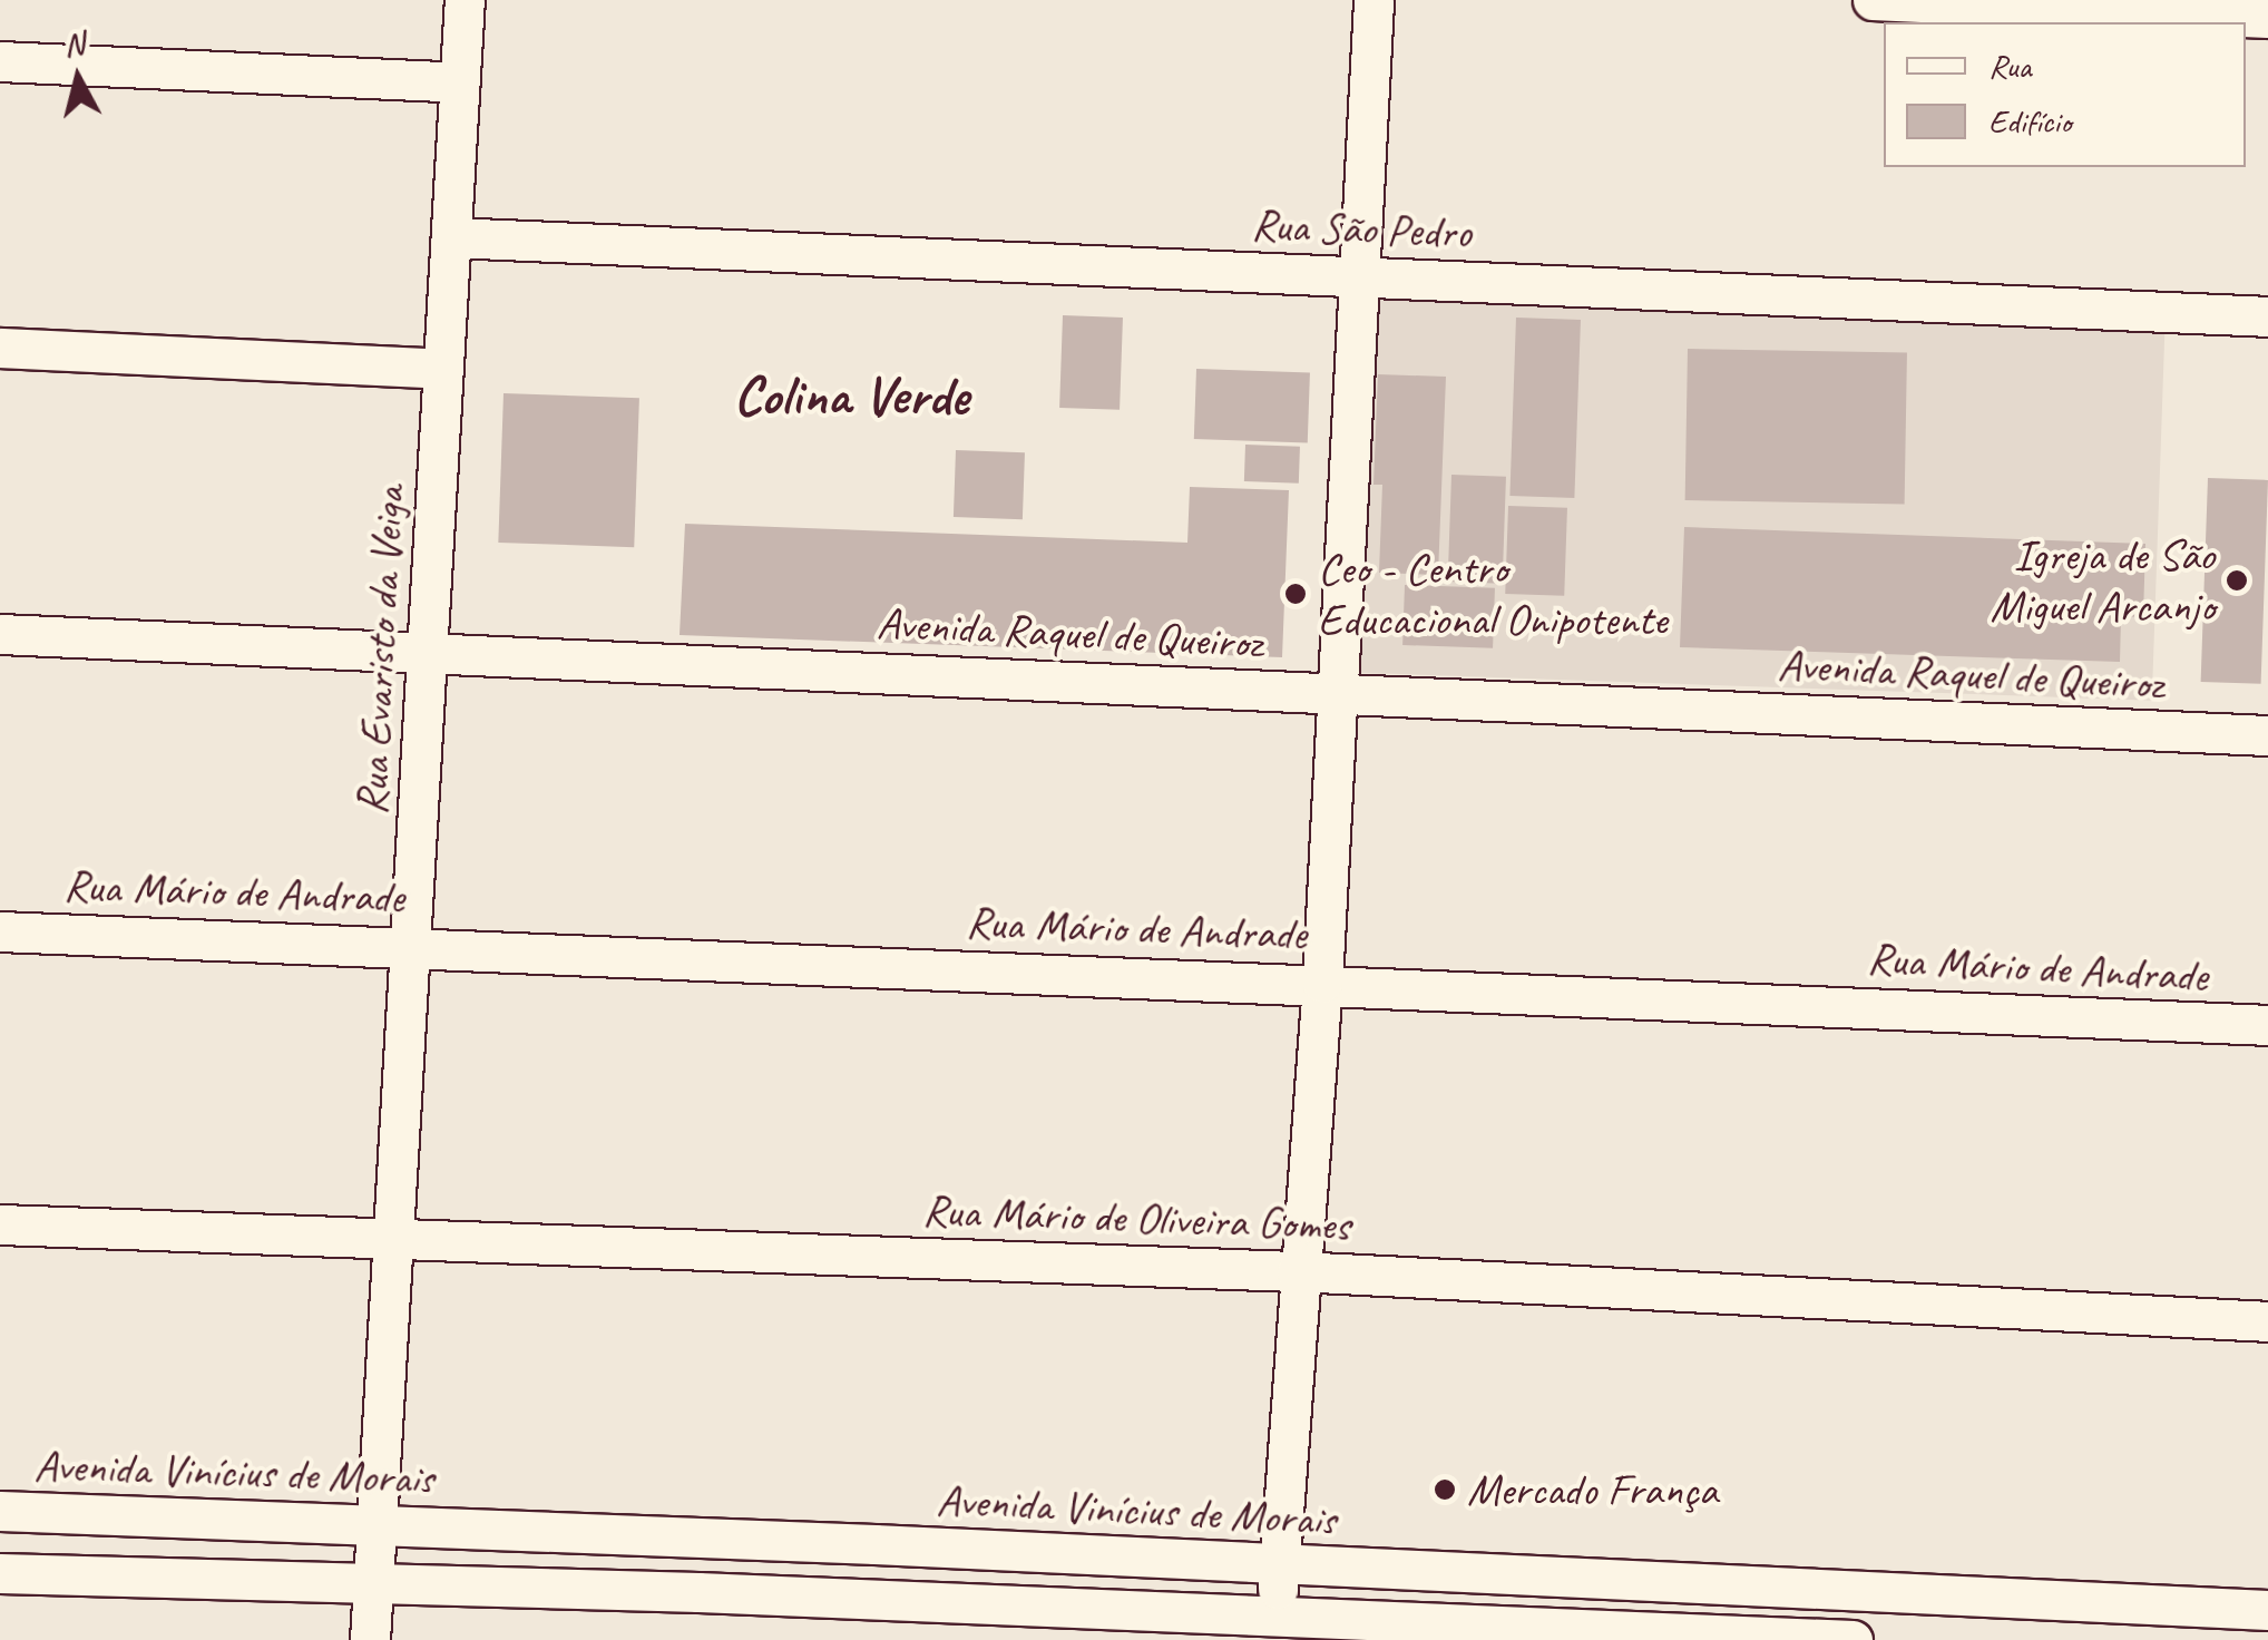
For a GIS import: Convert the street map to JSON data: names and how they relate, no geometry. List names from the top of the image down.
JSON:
{
  "streets": {
    "street": [
      "Rua São Pedro",
      "Avenida Raquel de Queiroz",
      "Rua Evaristo da Veiga",
      "Rua Mário de Andrade",
      "Rua Mário de Oliveira Gomes",
      "Avenida Vinícius de Morais"
    ]
  },
  "crossings": [
    ["Rua São Pedro", "Rua Evaristo da Veiga"],
    ["Avenida Raquel de Queiroz", "Rua Evaristo da Veiga"],
    ["Rua Evaristo da Veiga", "Rua Mário de Andrade"],
    ["Rua Evaristo da Veiga", "Rua Mário de Oliveira Gomes"],
    ["Rua Evaristo da Veiga", "Avenida Vinícius de Morais"]
  ],
  "districts": ["Colina Verde"],
  "places": ["Igreja de São Miguel Arcanjo", "Ceo - Centro Educacional Onipotente", "Mercado França"],
  "legend": ["Rua", "Edifício"],
  "north": "top"
}
